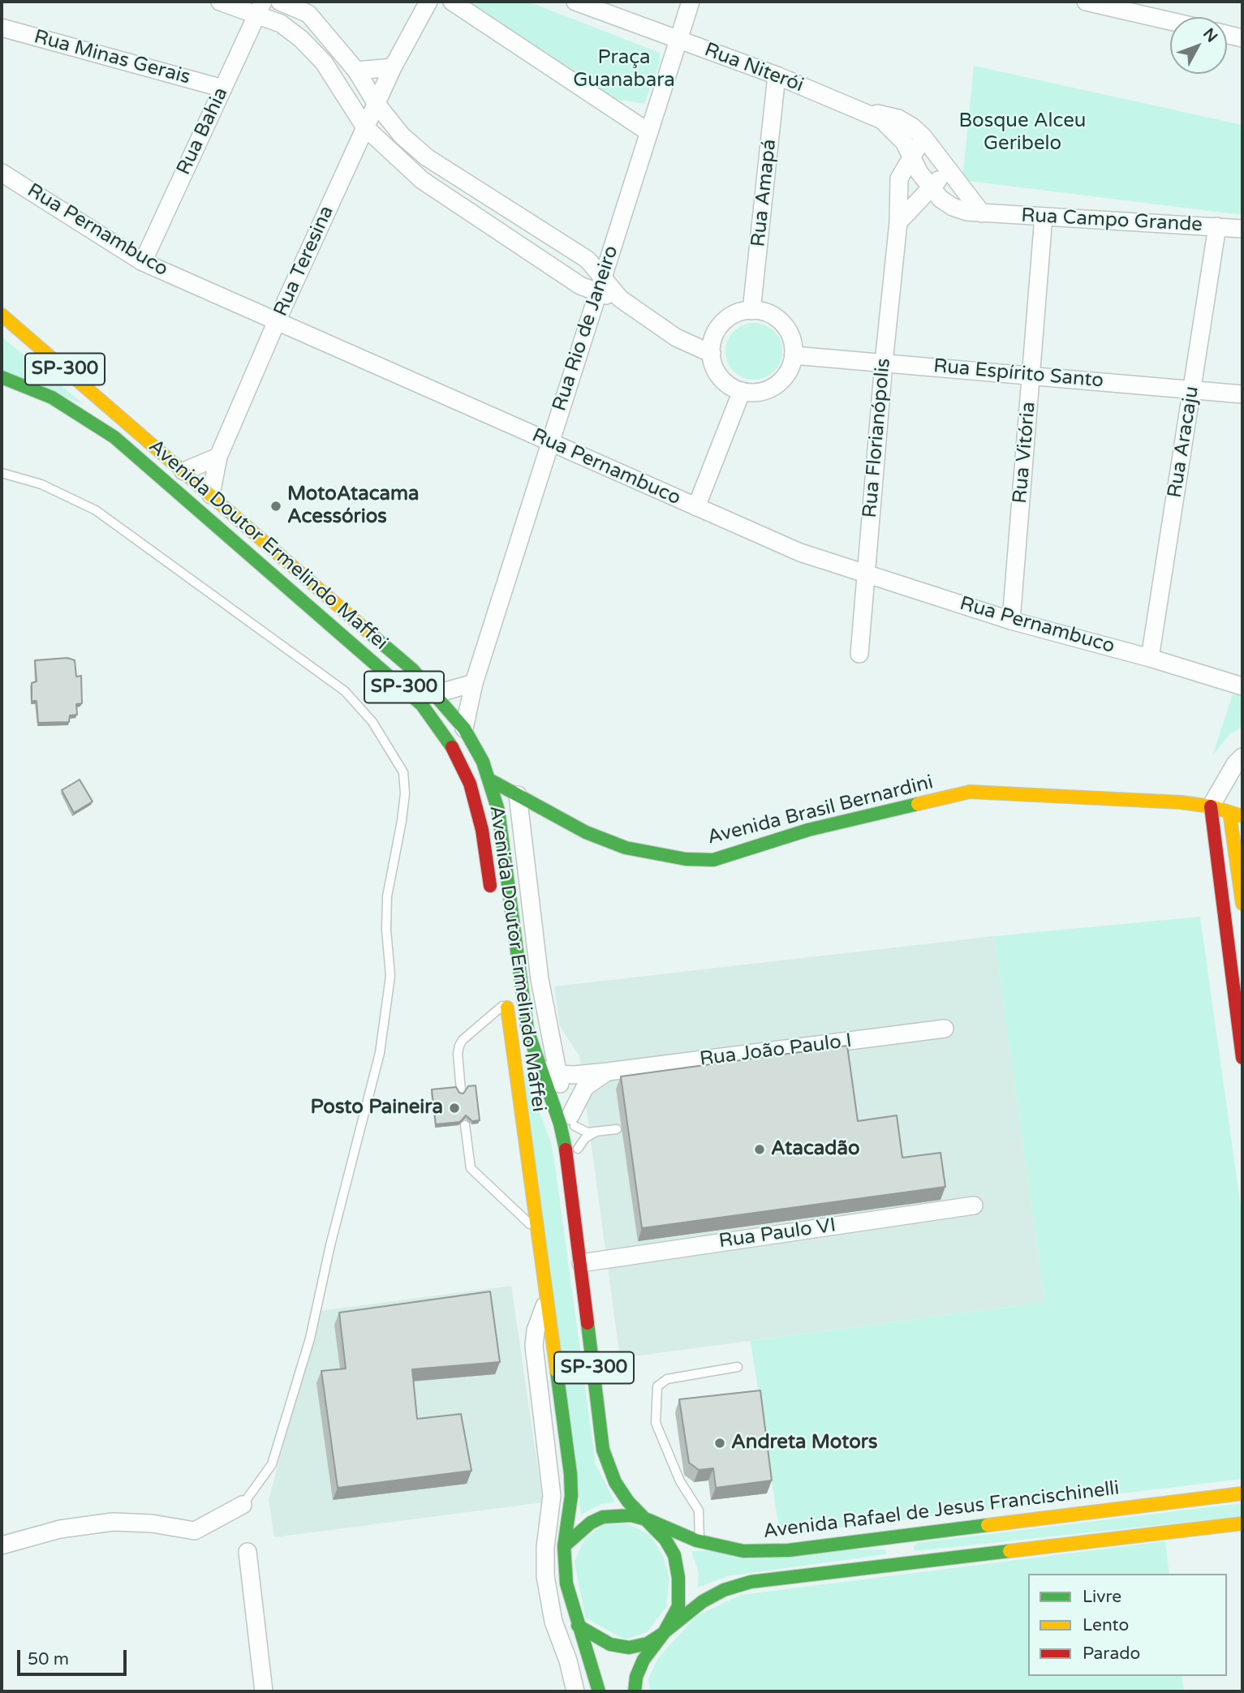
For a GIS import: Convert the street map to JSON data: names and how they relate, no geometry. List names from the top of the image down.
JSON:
{
  "streets": {
    "main road": [
      "SP-300",
      "Avenida Doutor Ermelindo Maffei",
      "Avenida Brasil Bernardini",
      "Avenida Rafael de Jesus Francischinelli"
    ],
    "street": [
      "Rua Minas Gerais",
      "Rua Niterói",
      "Rua Bahia",
      "Rua Amapá",
      "Rua Campo Grande",
      "Rua Pernambuco",
      "Rua Teresina",
      "Rua Rio de Janeiro",
      "Rua Espírito Santo",
      "Rua Florianópolis",
      "Rua Aracaju",
      "Rua Vitória",
      "Rua João Paulo I",
      "Rua Paulo VI"
    ]
  },
  "crossings": [
    ["Rua Minas Gerais", "Rua Bahia"],
    ["Rua Niterói", "Rua Amapá"],
    ["Rua Niterói", "Rua Rio de Janeiro"],
    ["Rua Niterói", "Rua Florianópolis"],
    ["Rua Bahia", "Rua Pernambuco"],
    ["Rua Amapá", "Rua Espírito Santo"],
    ["Rua Campo Grande", "Rua Aracaju"],
    ["Rua Campo Grande", "Rua Vitória"],
    ["Rua Pernambuco", "Rua Teresina"],
    ["Rua Pernambuco", "Rua Rio de Janeiro"],
    ["Rua Pernambuco", "Rua Florianópolis"],
    ["Rua Pernambuco", "Rua Aracaju"],
    ["Rua Pernambuco", "Rua Vitória"],
    ["Rua Teresina", "Avenida Doutor Ermelindo Maffei"],
    ["Rua Rio de Janeiro", "Avenida Doutor Ermelindo Maffei"],
    ["Rua Espírito Santo", "Rua Florianópolis"],
    ["Rua Espírito Santo", "Rua Aracaju"],
    ["Rua Espírito Santo", "Rua Vitória"],
    ["Avenida Doutor Ermelindo Maffei", "Avenida Brasil Bernardini"],
    ["Avenida Doutor Ermelindo Maffei", "Rua João Paulo I"],
    ["Avenida Doutor Ermelindo Maffei", "Rua Paulo VI"],
    ["Avenida Doutor Ermelindo Maffei", "Avenida Rafael de Jesus Francischinelli"]
  ],
  "parks": ["Praça Guanabara", "Bosque Alceu Geribelo"],
  "places": [
    "MotoAtacama Acessórios",
    "Posto Paineira",
    "Atacadão",
    "Andreta Motors"
  ],
  "legend": ["Livre", "Lento", "Parado"],
  "scale_bar": "50 m",
  "north": "top right"
}
